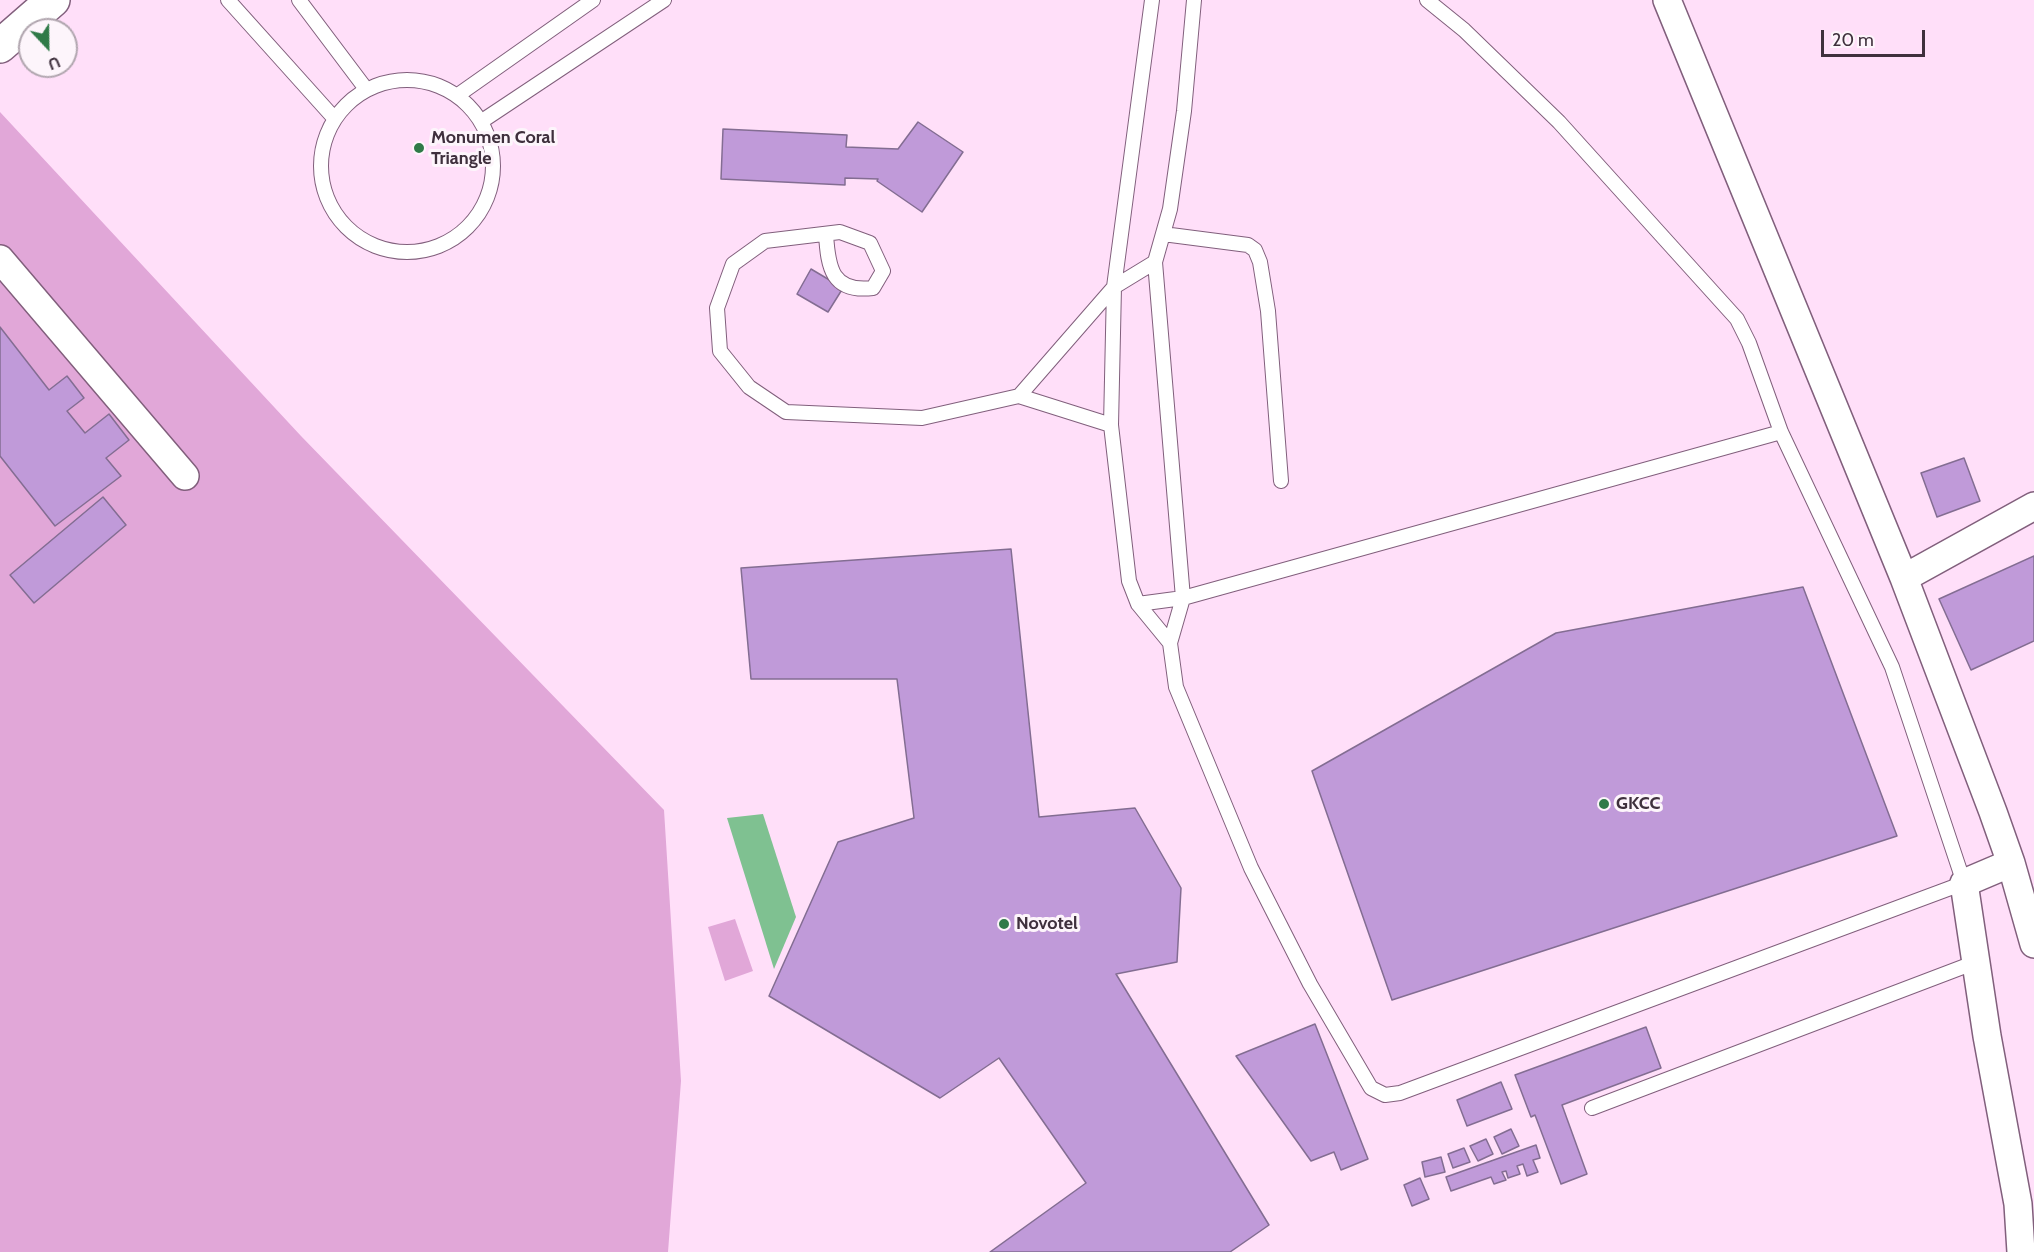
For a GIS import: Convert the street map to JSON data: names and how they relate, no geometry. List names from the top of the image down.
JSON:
{
  "places": ["Monumen Coral Triangle", "GKCC", "Novotel"],
  "scale_bar": "20 m",
  "north": "bottom"
}
